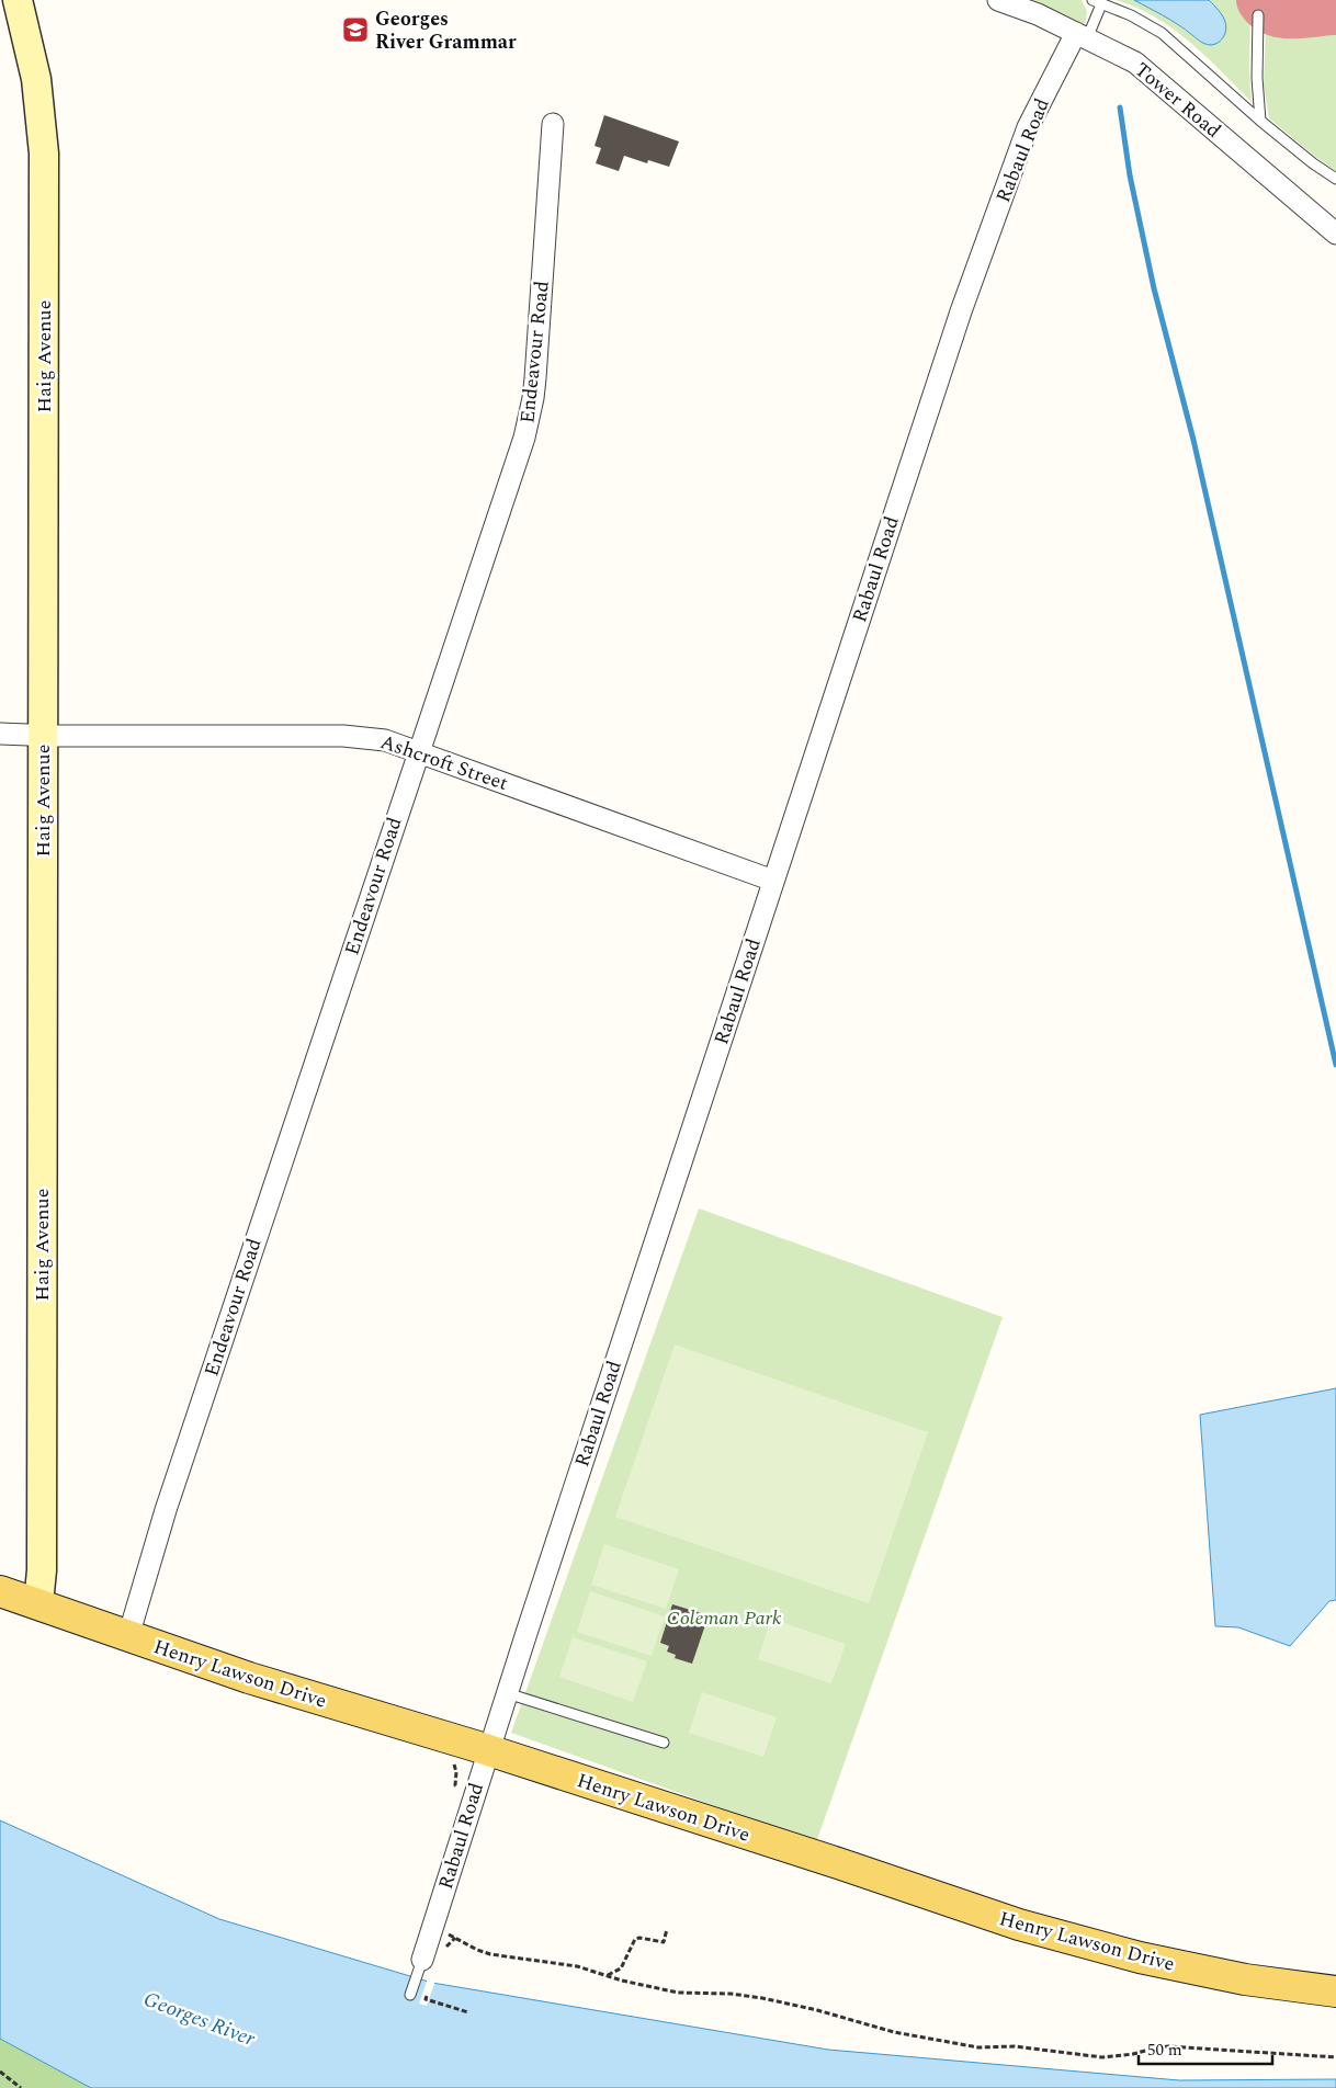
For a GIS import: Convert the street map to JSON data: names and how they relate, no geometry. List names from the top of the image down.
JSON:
{
  "streets": {
    "main road": ["Haig Avenue", "Henry Lawson Drive"],
    "street": [
      "Tower Road",
      "Rabaul Road",
      "Endeavour Road",
      "Ashcroft Street"
    ]
  },
  "crossings": [
    ["Tower Road", "Rabaul Road"],
    ["Rabaul Road", "Ashcroft Street"],
    ["Rabaul Road", "Henry Lawson Drive"],
    ["Endeavour Road", "Ashcroft Street"],
    ["Endeavour Road", "Henry Lawson Drive"],
    ["Haig Avenue", "Ashcroft Street"],
    ["Haig Avenue", "Henry Lawson Drive"]
  ],
  "water": ["Georges River"],
  "parks": ["Coleman Park"],
  "places": {
    "school or university": ["Georges River Grammar"]
  },
  "scale_bar": "50 m"
}
